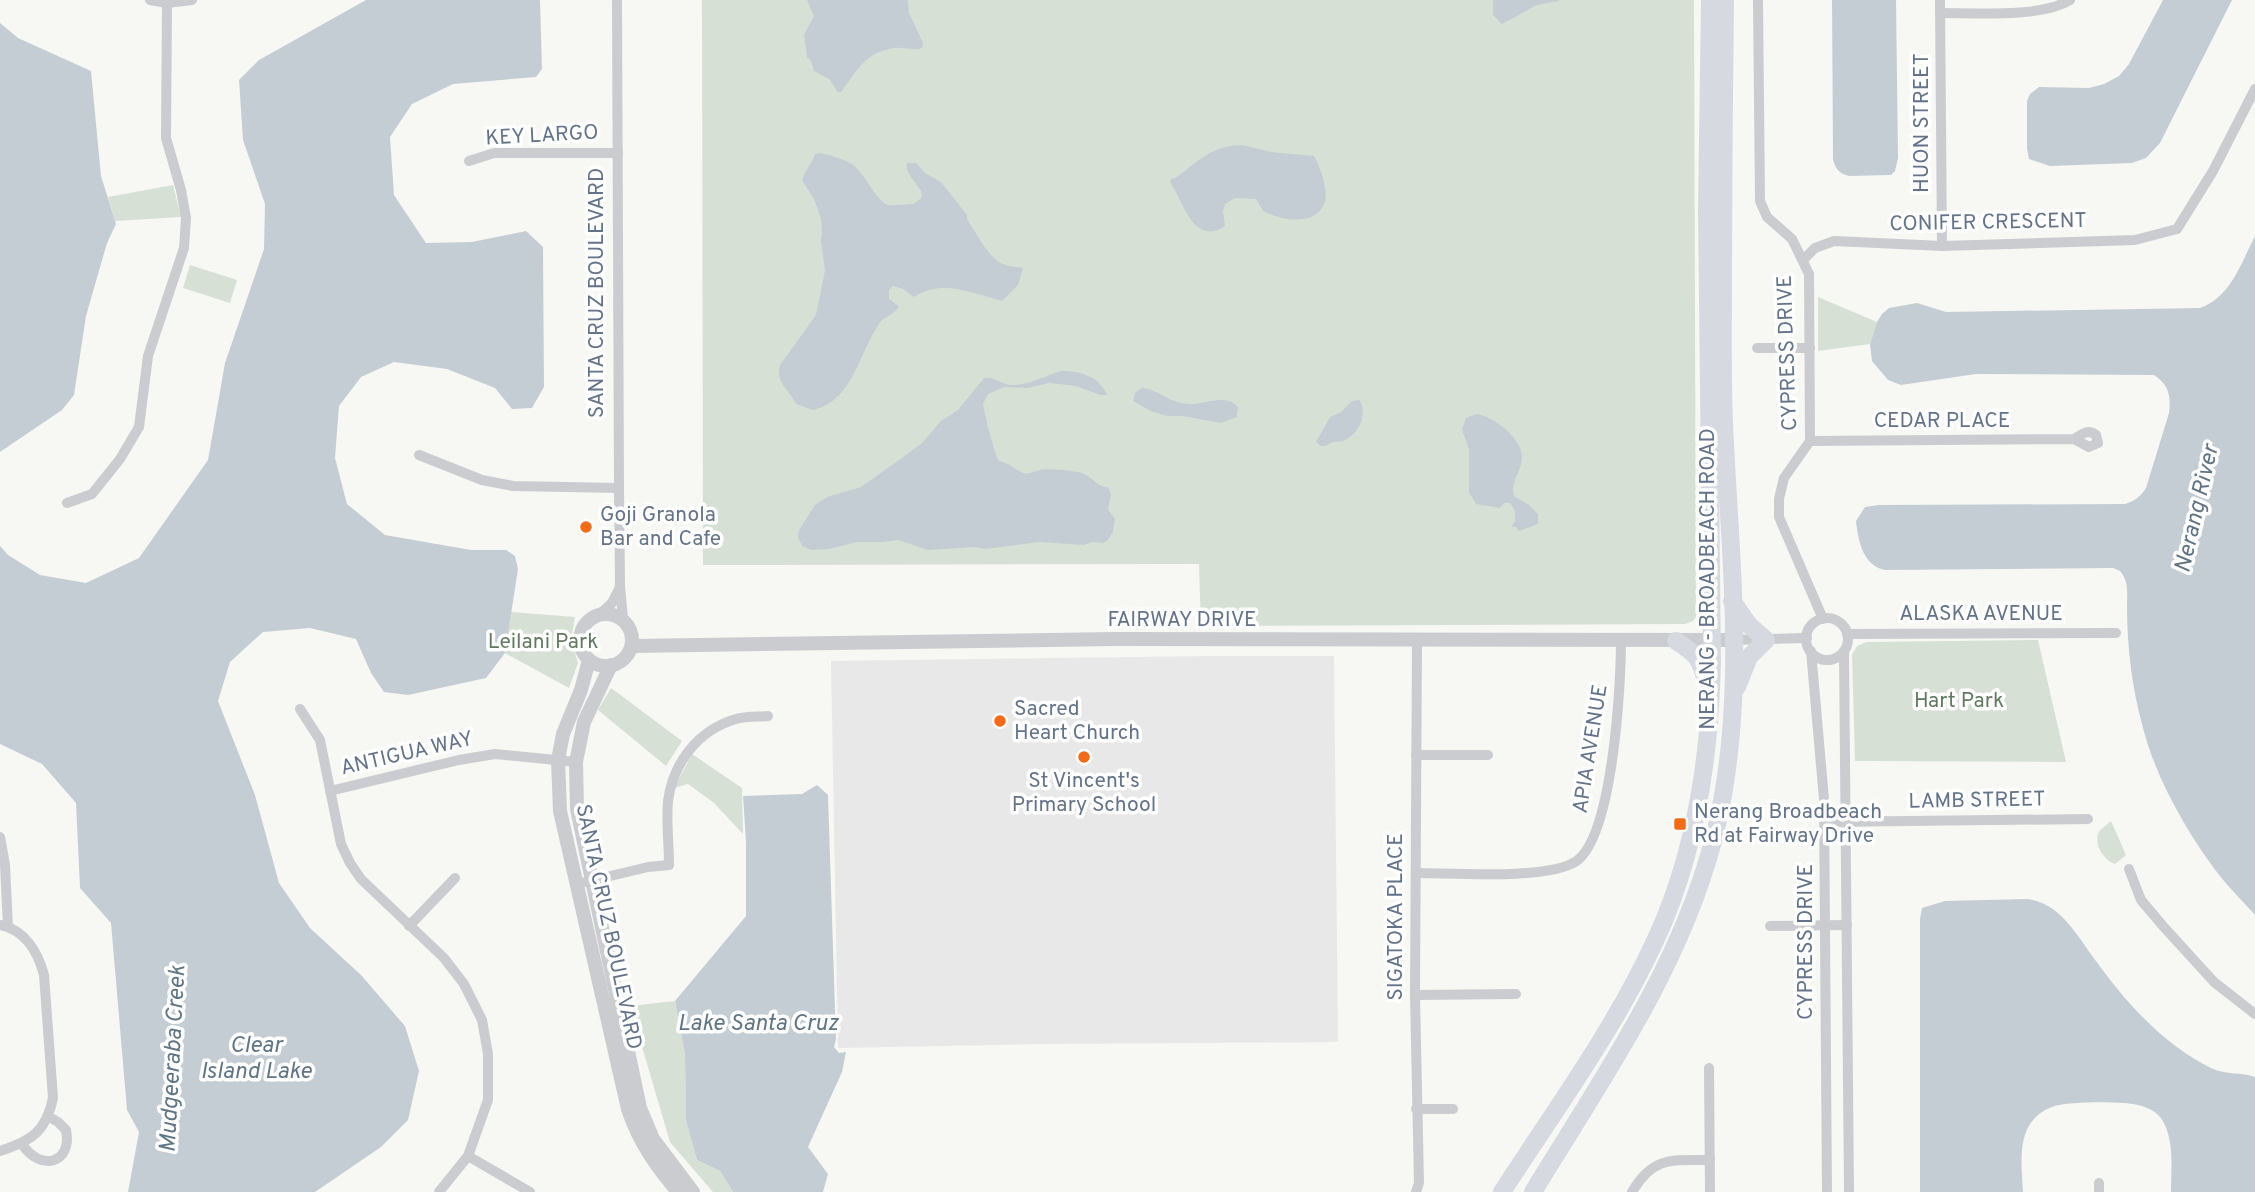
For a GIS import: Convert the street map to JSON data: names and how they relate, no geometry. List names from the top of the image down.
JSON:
{
  "streets": {
    "main road": ["NERANG - BROADBEACH ROAD"],
    "street": [
      "HUON STREET",
      "KEY LARGO",
      "CONIFER CRESCENT",
      "SANTA CRUZ BOULEVARD",
      "CYPRESS DRIVE",
      "CEDAR PLACE",
      "ALASKA AVENUE",
      "FAIRWAY DRIVE",
      "APIA AVENUE",
      "ANTIGUA WAY",
      "LAMB STREET",
      "SIGATOKA PLACE"
    ]
  },
  "crossings": [
    ["HUON STREET", "CONIFER CRESCENT"],
    ["KEY LARGO", "SANTA CRUZ BOULEVARD"],
    ["CONIFER CRESCENT", "CYPRESS DRIVE"],
    ["SANTA CRUZ BOULEVARD", "FAIRWAY DRIVE"],
    ["SANTA CRUZ BOULEVARD", "ANTIGUA WAY"],
    ["CYPRESS DRIVE", "CEDAR PLACE"],
    ["CYPRESS DRIVE", "ALASKA AVENUE"],
    ["CYPRESS DRIVE", "LAMB STREET"],
    ["NERANG - BROADBEACH ROAD", "FAIRWAY DRIVE"],
    ["FAIRWAY DRIVE", "APIA AVENUE"],
    ["FAIRWAY DRIVE", "SIGATOKA PLACE"],
    ["APIA AVENUE", "SIGATOKA PLACE"]
  ],
  "water": [
    "Nerang River",
    "Lake Santa Cruz",
    "Clear Island Lake",
    "Mudgeeraba Creek"
  ],
  "parks": ["Leilani Park", "Hart Park"],
  "places": {
    "other": ["Goji Granola Bar and Cafe", "Sacred Heart Church", "St Vincent's Primary School"],
    "transit": ["Nerang Broadbeach Rd at Fairway Drive"]
  }
}
